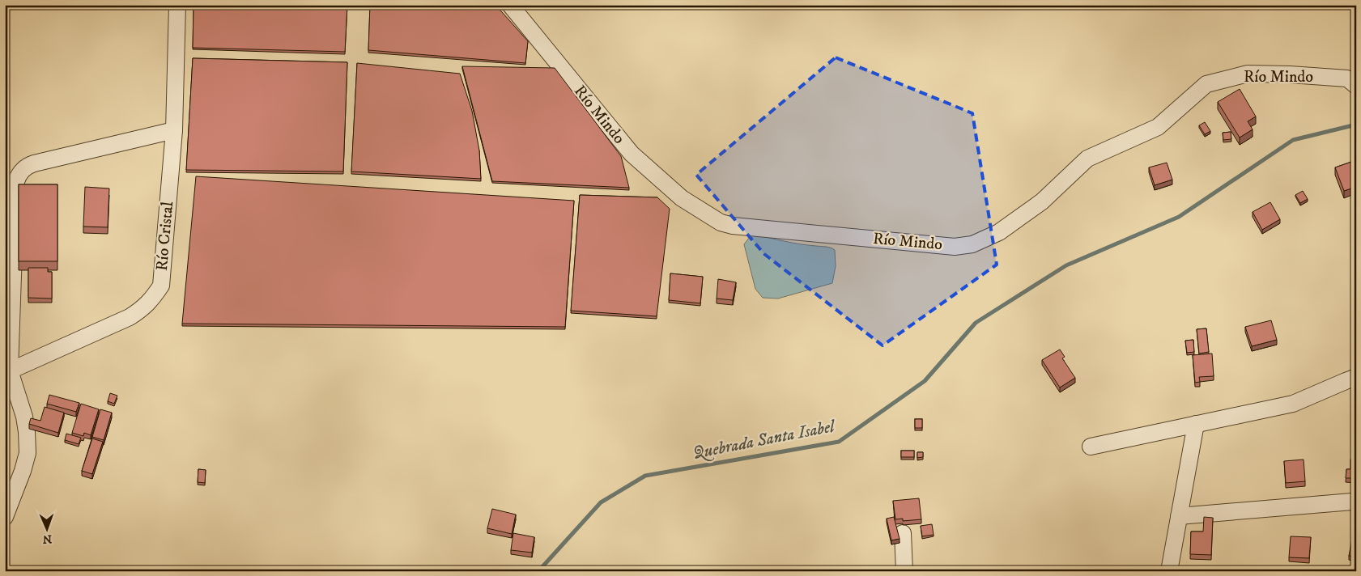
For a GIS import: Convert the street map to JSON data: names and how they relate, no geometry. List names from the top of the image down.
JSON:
{
  "streets": {
    "street": ["Río Mindo", "Río Cristal"]
  },
  "water": ["Quebrada Santa Isabel"],
  "north": "bottom"
}
